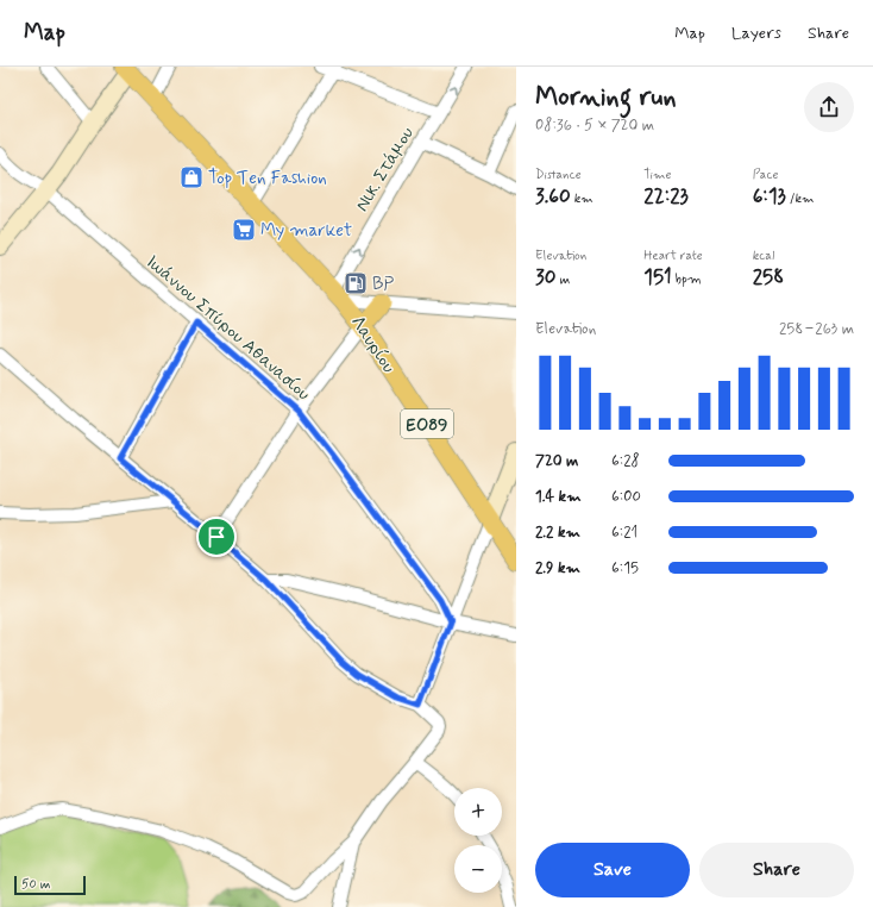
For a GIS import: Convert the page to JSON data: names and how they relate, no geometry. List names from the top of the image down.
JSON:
{
  "streets": {
    "main road": ["Λαυρίου", "ΕΟ89"],
    "street": ["Νικ. Στάμου", "Ιωάννου Σπύρου Αθανασίου"]
  },
  "crossings": [
    ["Νικ. Στάμου", "Λαυρίου"]
  ],
  "one_way": ["Νικ. Στάμου"],
  "places": {
    "shop": ["Top Ten Fashion"],
    "supermarket": ["My market"],
    "fuel station": ["BP"]
  },
  "scale_bar": "50 m",
  "page": {
    "header": "Map",
    "nav": ["Map", "Layers", "Share"],
    "heading": ["Morning run", "08:36 · 5 × 720 m"],
    "stats": [
      ["Distance", "3.60 km"],
      ["Time", "22:23"],
      ["Pace", "6:13 /km"],
      ["Elevation", "30 m"],
      ["Heart rate", "151 bpm"],
      ["kcal", "258"]
    ],
    "chart": ["Elevation", "258–263 m"],
    "list": [
      {
        "name": "720 m",
        "note": "6:28"
      },
      {
        "name": "1.4 km",
        "note": "6:00"
      },
      {
        "name": "2.2 km",
        "note": "6:21"
      },
      {
        "name": "2.9 km",
        "note": "6:15"
      }
    ],
    "map_buttons": ["+", "−"],
    "buttons": ["Save", "Share"],
    "scale": "50 m"
  }
}
